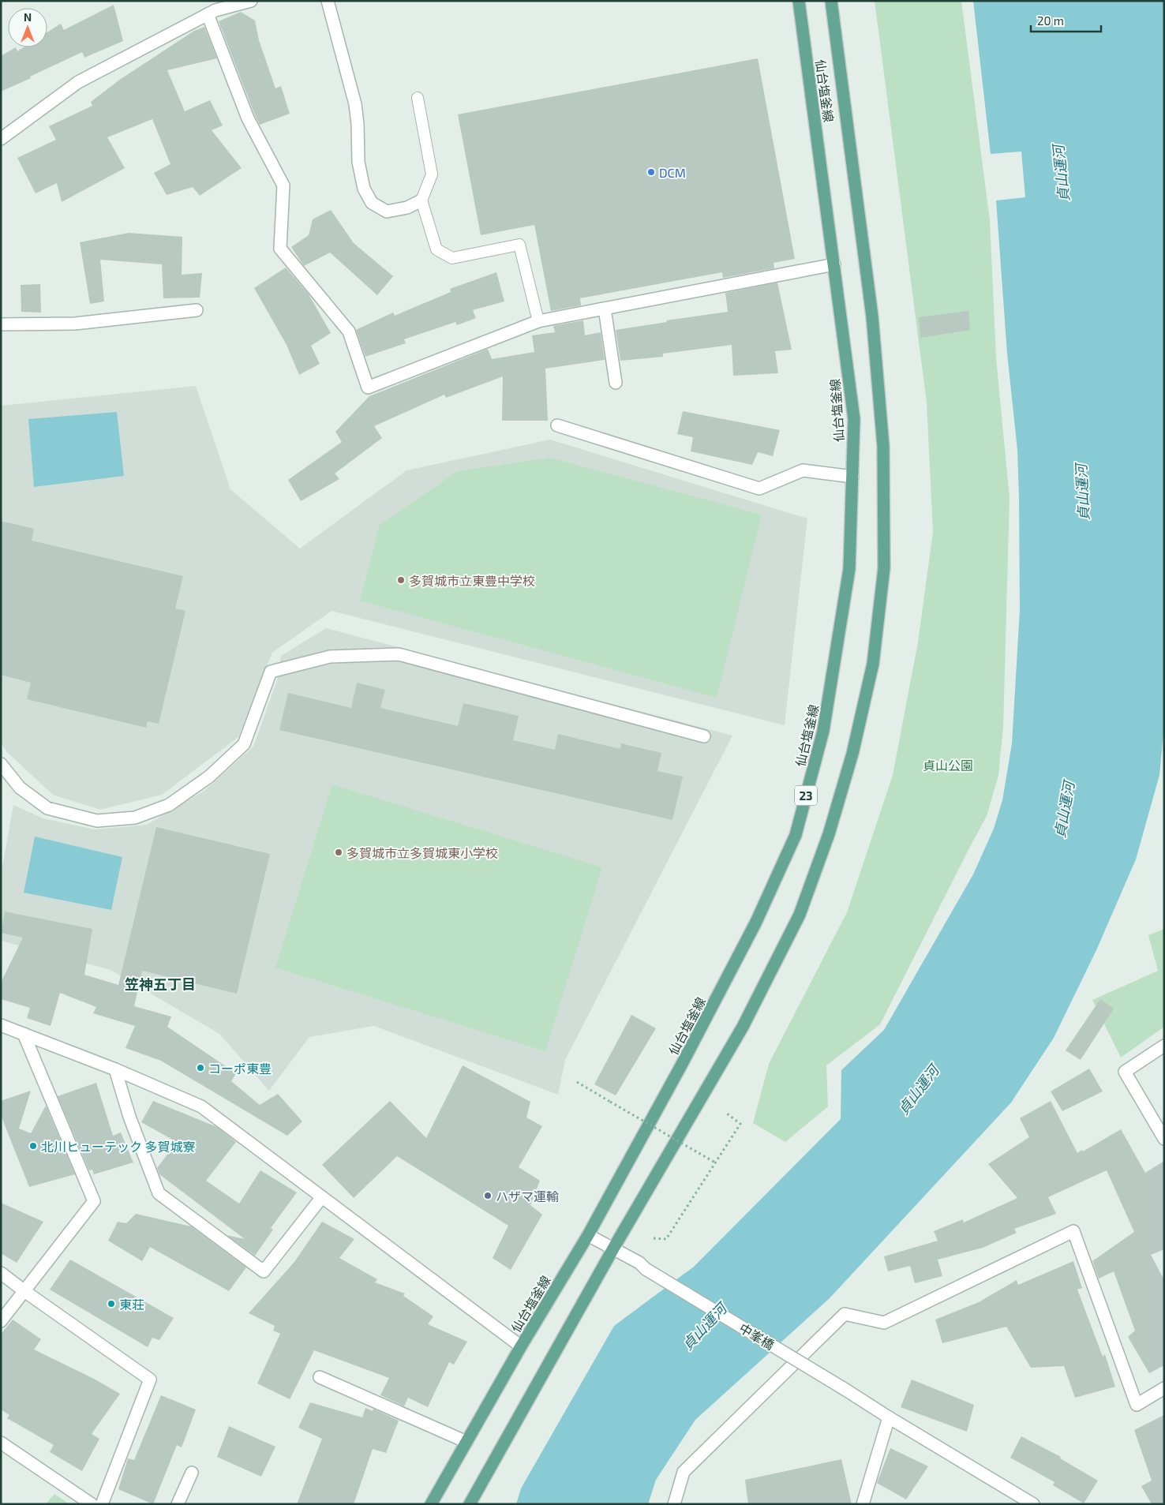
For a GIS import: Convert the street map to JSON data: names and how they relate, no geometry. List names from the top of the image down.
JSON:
{
  "streets": {
    "main road": ["仙台塩釜線", "23"],
    "street": ["中峯橋"]
  },
  "crossings": [
    ["仙台塩釜線", "中峯橋"]
  ],
  "districts": ["笠神五丁目"],
  "water": ["貞山運河"],
  "parks": ["貞山公園"],
  "places": [
    "DCM",
    "多賀城市立東豊中学校",
    "多賀城市立多賀城東小学校",
    "コーポ東豊",
    "北川ヒューテック 多賀城寮",
    "ハザマ運輸",
    "東荘"
  ],
  "scale_bar": "20 m",
  "north": "top"
}
